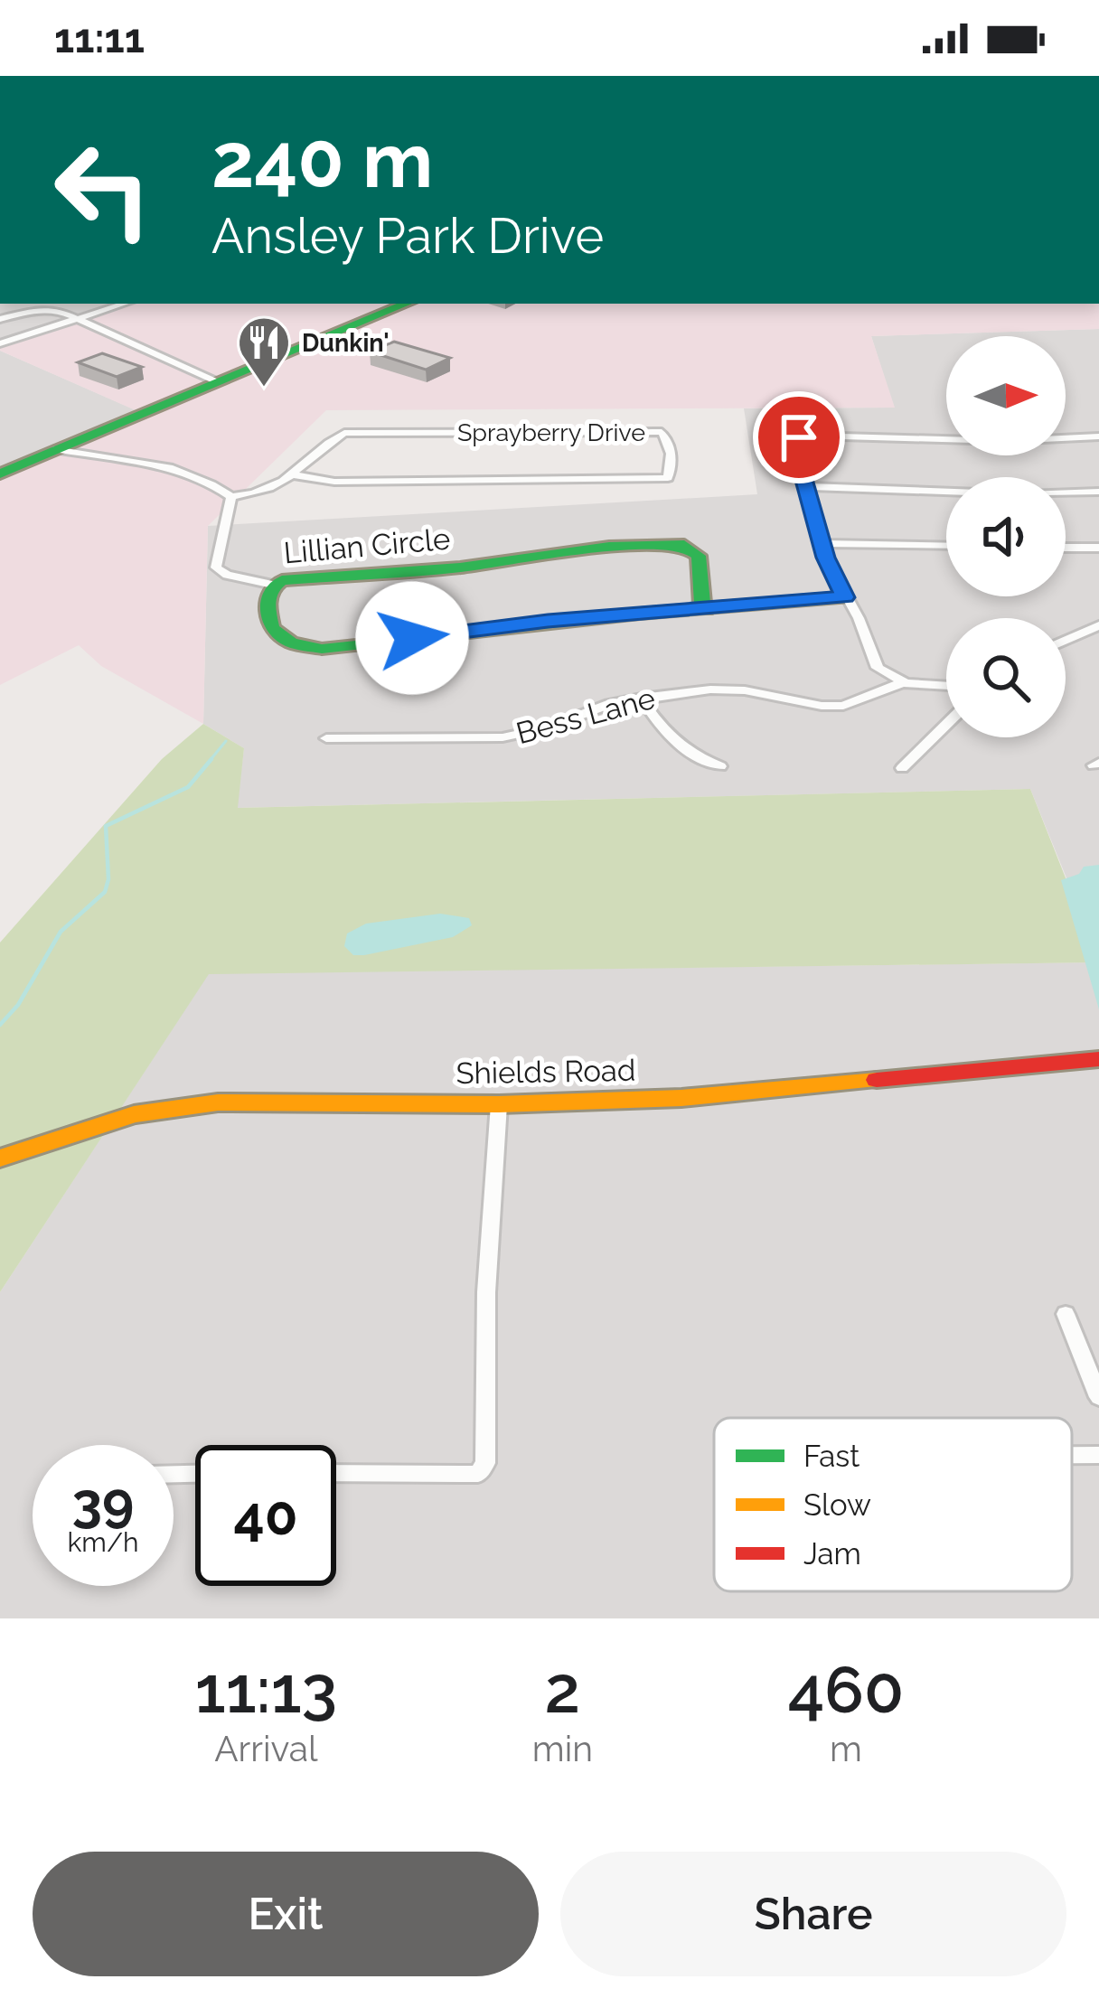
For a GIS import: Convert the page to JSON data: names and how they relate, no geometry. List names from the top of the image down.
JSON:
{
  "streets": {
    "main road": ["Lillian Circle", "Shields Road"],
    "street": ["Sprayberry Drive", "Bess Lane"]
  },
  "places": {
    "restaurant": ["Dunkin'"]
  },
  "legend": ["Fast", "Slow", "Jam"],
  "north": "right",
  "page": {
    "status": "11:11",
    "turn": ["240 m", "Ansley Park Drive"],
    "speed": "39 km/h",
    "limit": "40",
    "eta": [
      "11:13",
      "Arrival",
      "2",
      "min",
      "460",
      "m"
    ],
    "buttons": ["Exit", "Share"]
  }
}
